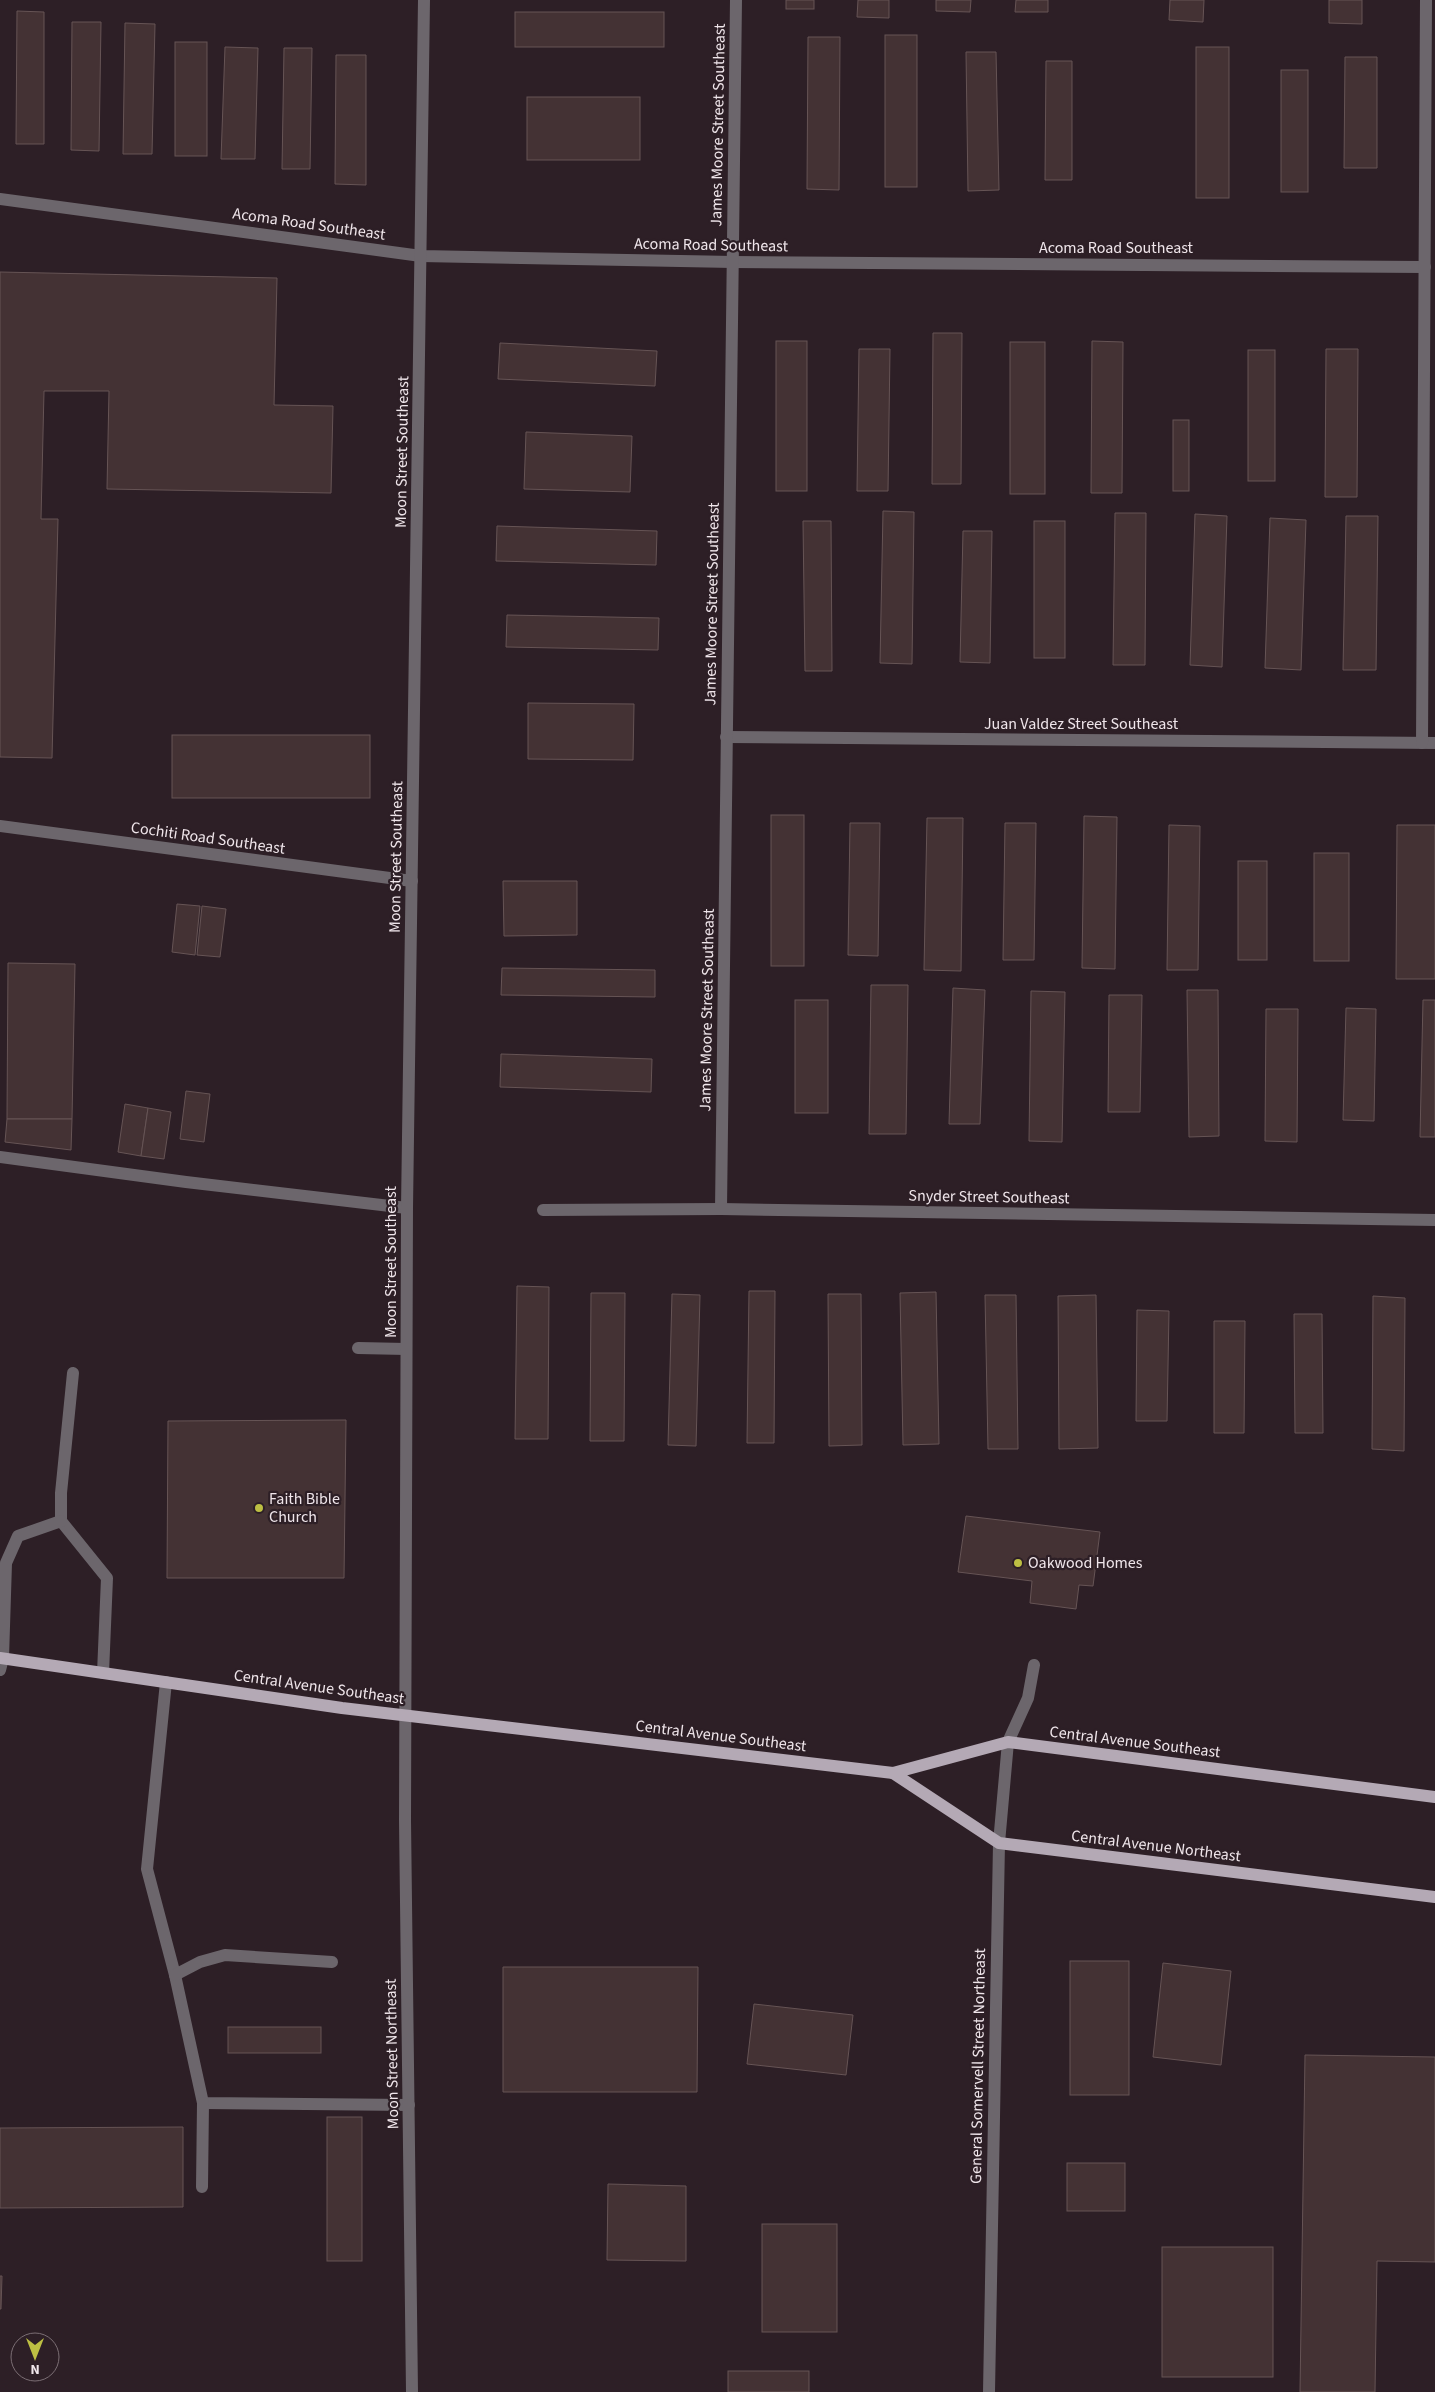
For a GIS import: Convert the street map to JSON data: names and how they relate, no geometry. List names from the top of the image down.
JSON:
{
  "streets": {
    "main road": ["Central Avenue Southeast", "Central Avenue Northeast"],
    "street": [
      "James Moore Street Southeast",
      "Acoma Road Southeast",
      "Moon Street Southeast",
      "Juan Valdez Street Southeast",
      "Cochiti Road Southeast",
      "Snyder Street Southeast",
      "Moon Street Northeast",
      "General Somervell Street Northeast"
    ]
  },
  "crossings": [
    ["James Moore Street Southeast", "Acoma Road Southeast"],
    ["James Moore Street Southeast", "Juan Valdez Street Southeast"],
    ["James Moore Street Southeast", "Snyder Street Southeast"],
    ["Acoma Road Southeast", "Moon Street Southeast"],
    ["Moon Street Southeast", "Cochiti Road Southeast"],
    ["Moon Street Southeast", "Central Avenue Southeast"],
    ["Moon Street Southeast", "Moon Street Northeast"],
    ["Central Avenue Southeast", "Central Avenue Northeast"],
    ["Central Avenue Southeast", "Moon Street Northeast"],
    ["Central Avenue Southeast", "General Somervell Street Northeast"],
    ["Central Avenue Northeast", "General Somervell Street Northeast"]
  ],
  "places": ["Faith Bible Church", "Oakwood Homes"],
  "north": "bottom"
}
